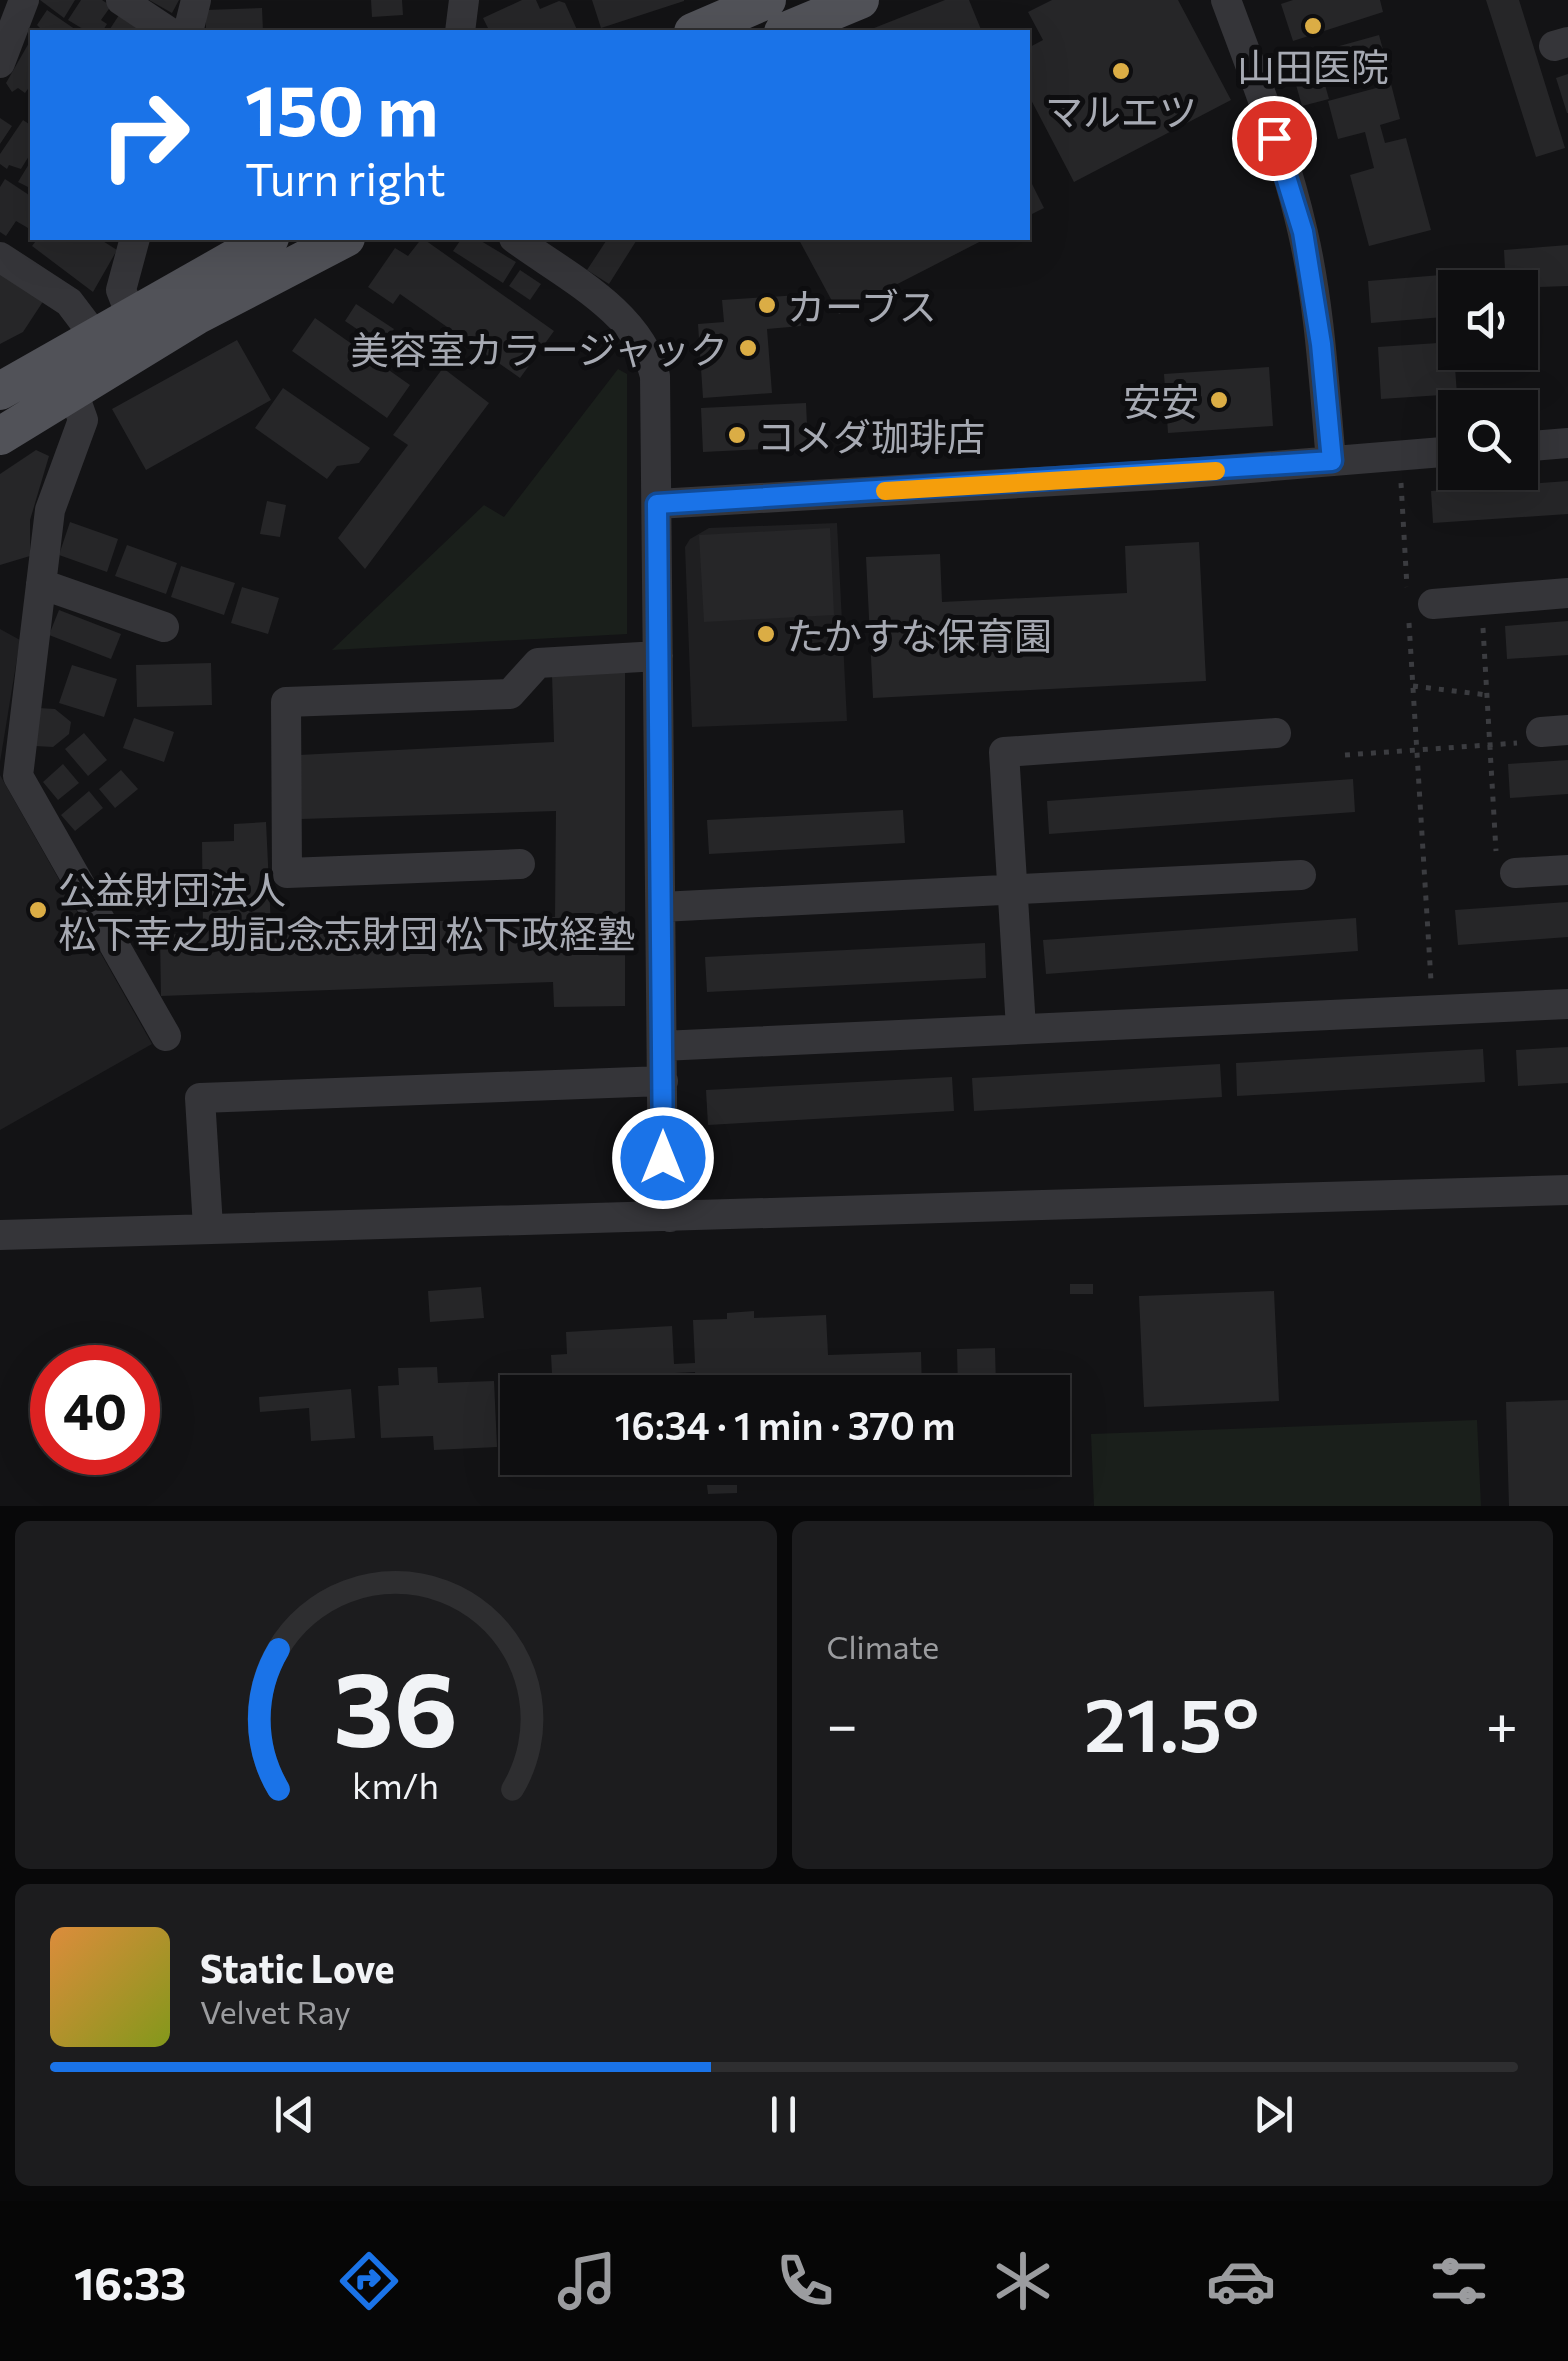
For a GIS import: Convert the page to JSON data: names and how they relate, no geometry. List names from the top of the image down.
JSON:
{
  "places": [
    "山田医院",
    "マルエツ",
    "カーブス",
    "美容室カラージャック",
    "安安",
    "コメダ珈琲店",
    "たかすな保育園",
    "公益財団法人 松下幸之助記念志財団 松下政経塾"
  ],
  "page": {
    "turn": ["150 m", "Turn right"],
    "limit": "40",
    "trip": "16:34 · 1 min · 370 m",
    "tile": "Climate",
    "heat": ["−", "21.5°", "+"],
    "song": ["Static Love", "Velvet Ray"],
    "tabs": "16:33",
    "gauge": ["36", "km/h"]
  }
}
